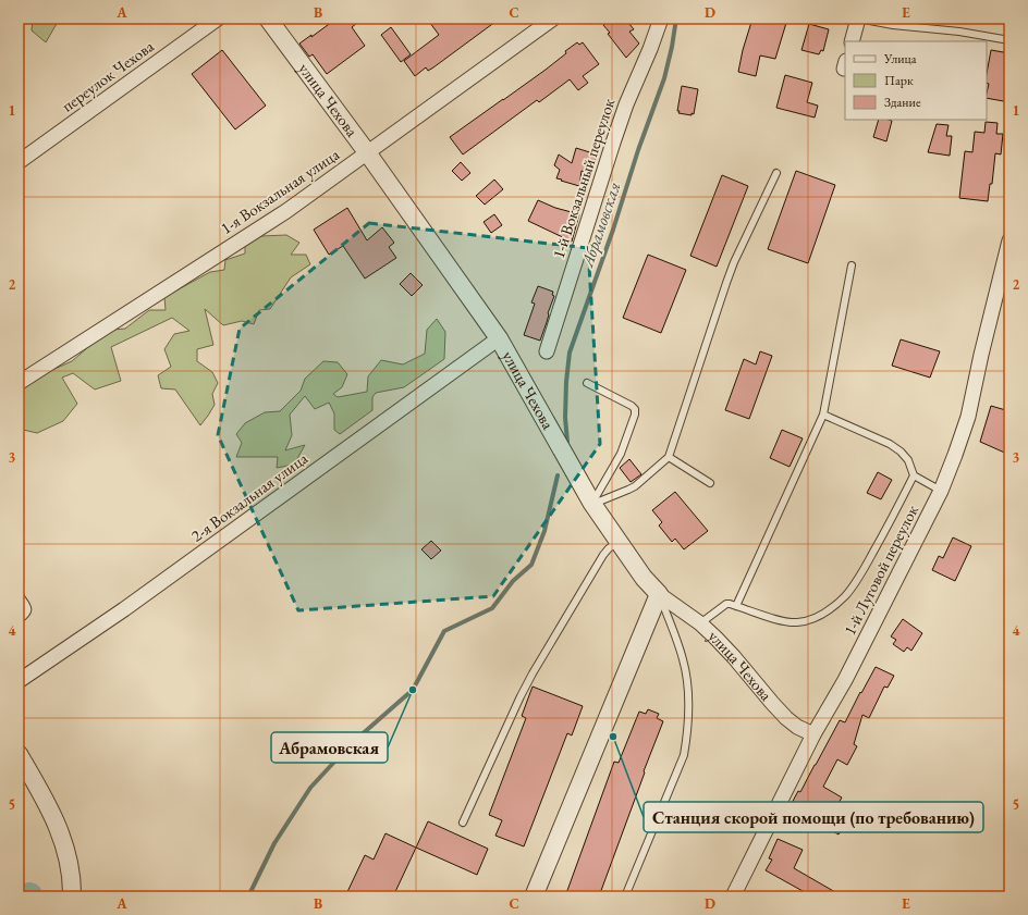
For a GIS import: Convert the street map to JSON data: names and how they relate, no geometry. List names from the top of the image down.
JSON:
{
  "streets": {
    "street": [
      "переулок Чехова",
      "улица Чехова",
      "1-й Вокзальный переулок",
      "1-я Вокзальная улица",
      "2-я Вокзальная улица",
      "1-й Луговой переулок"
    ]
  },
  "crossings": [
    ["улица Чехова", "1-я Вокзальная улица"],
    ["улица Чехова", "2-я Вокзальная улица"],
    ["улица Чехова", "1-й Луговой переулок"]
  ],
  "water": ["Абрамовская"],
  "places": ["Абрамовская", "Станция скорой помощи (по требованию)"],
  "legend": ["Улица", "Парк", "Здание"],
  "grid": {
    "columns": [
      "A",
      "B",
      "C",
      "D",
      "E"
    ],
    "rows": [
      "1",
      "2",
      "3",
      "4",
      "5"
    ]
  }
}
